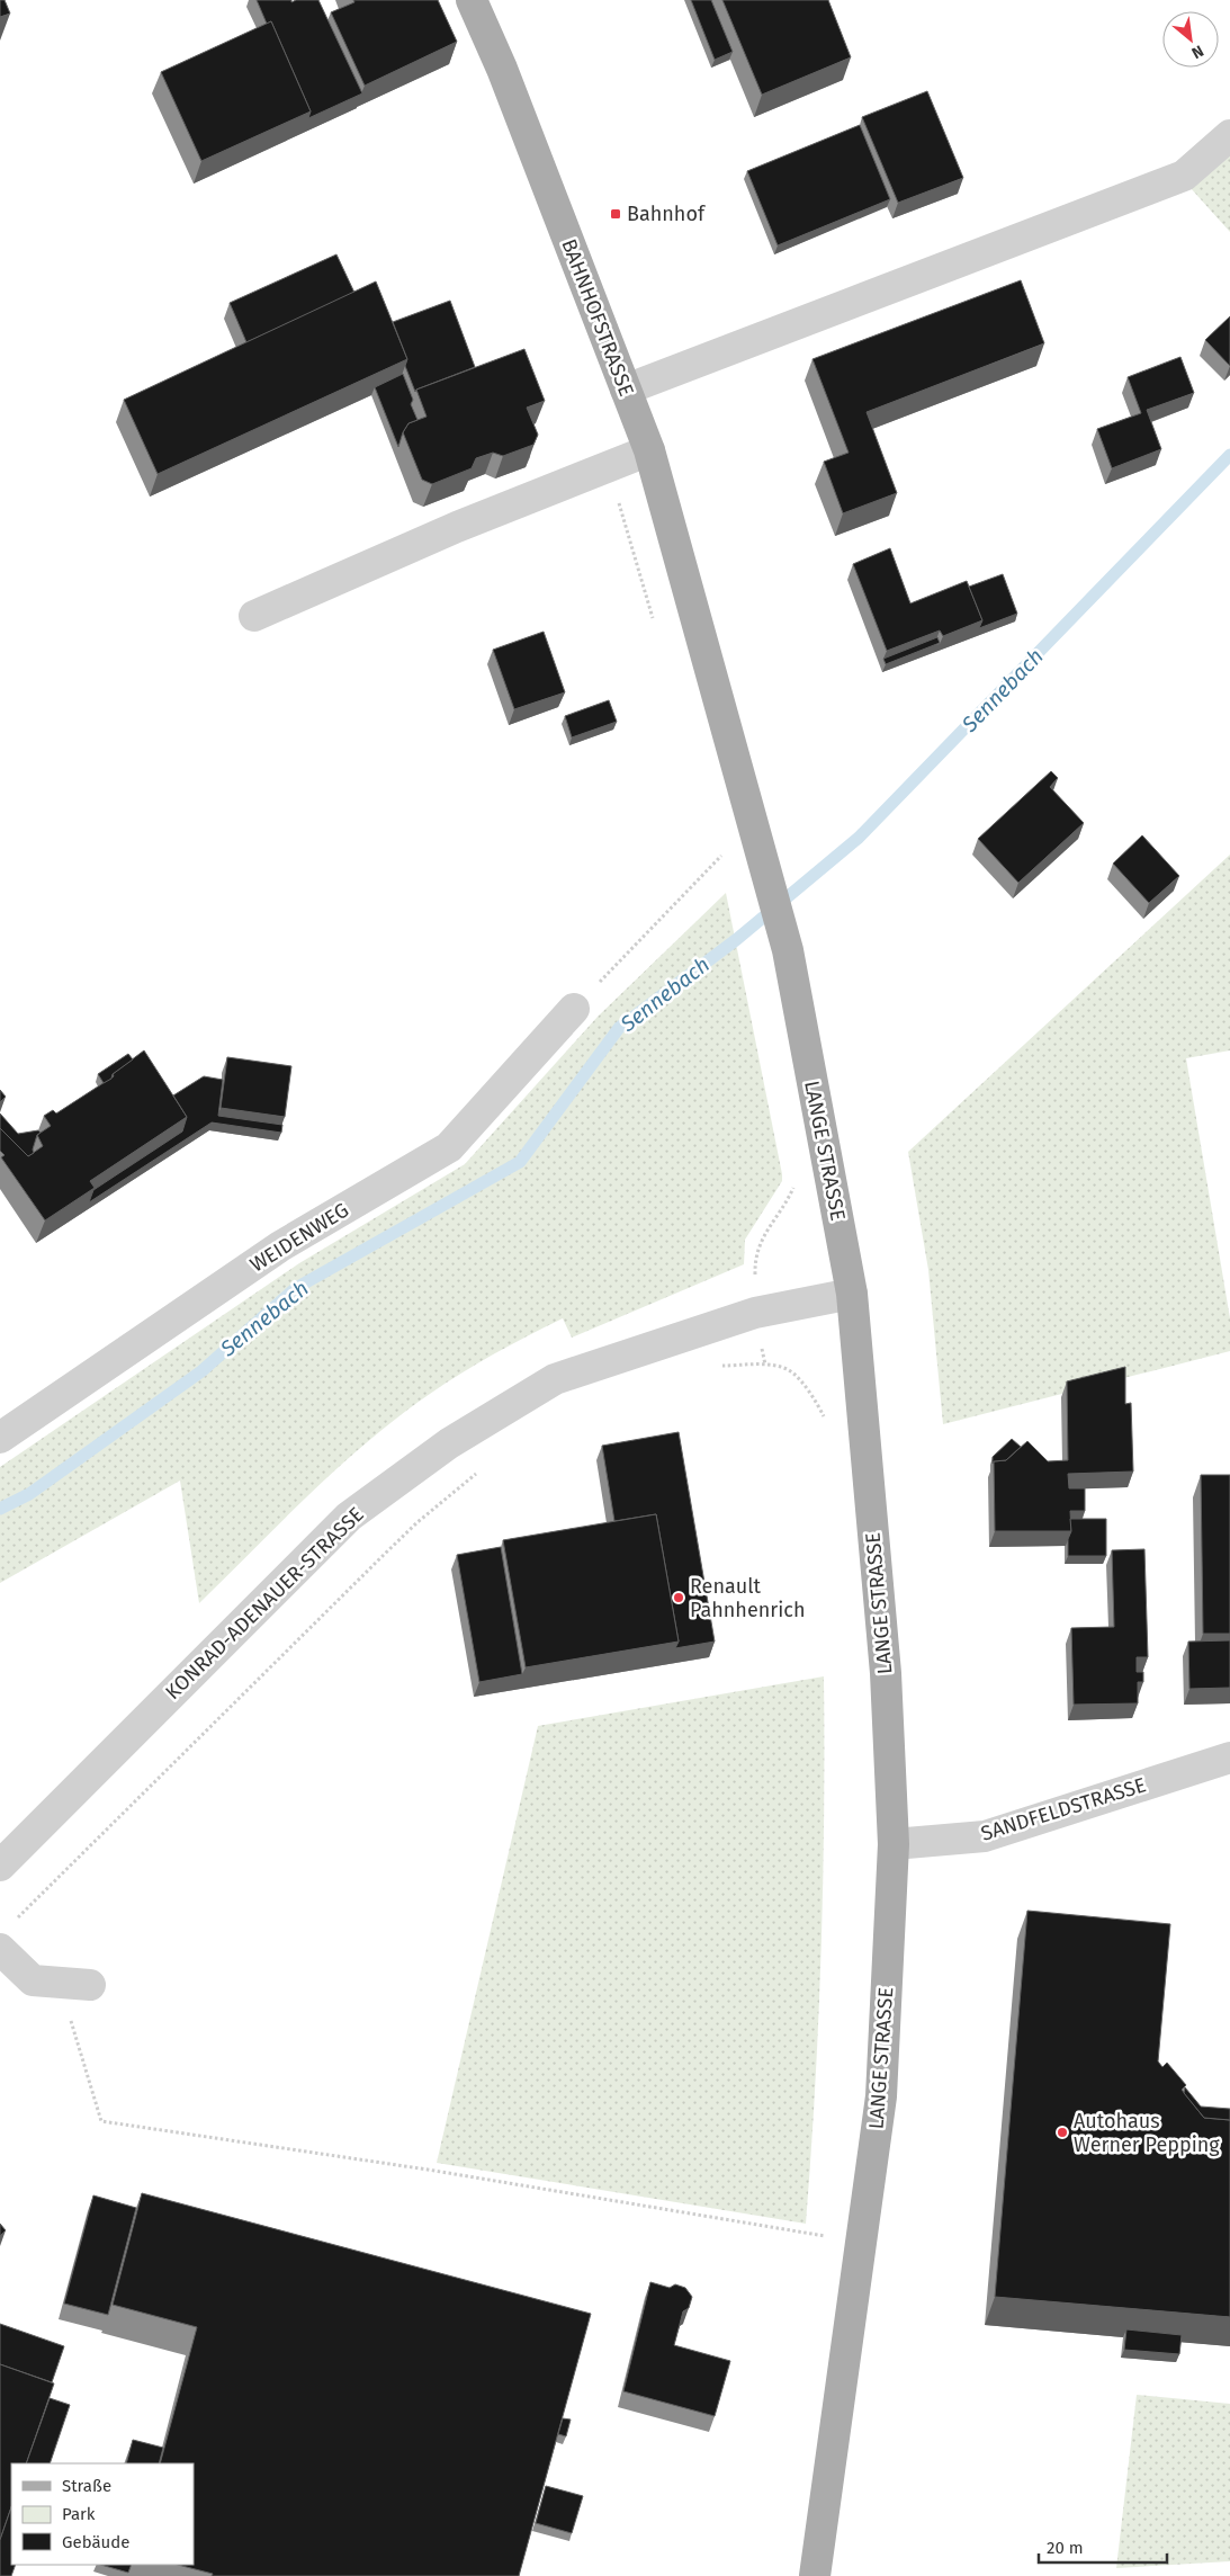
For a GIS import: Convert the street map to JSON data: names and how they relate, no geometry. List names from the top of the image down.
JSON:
{
  "streets": {
    "main road": ["BAHNHOFSTRASSE", "LANGE STRASSE"],
    "street": ["WEIDENWEG", "KONRAD-ADENAUER-STRASSE", "SANDFELDSTRASSE"]
  },
  "crossings": [
    ["BAHNHOFSTRASSE", "LANGE STRASSE"],
    ["LANGE STRASSE", "KONRAD-ADENAUER-STRASSE"],
    ["LANGE STRASSE", "SANDFELDSTRASSE"]
  ],
  "water": ["Sennebach"],
  "places": {
    "transit": ["Bahnhof"],
    "other": ["Renault Pahnhenrich", "Autohaus Werner Pepping"]
  },
  "legend": ["Straße", "Park", "Gebäude"],
  "scale_bar": "20 m",
  "north": "bottom right"
}
